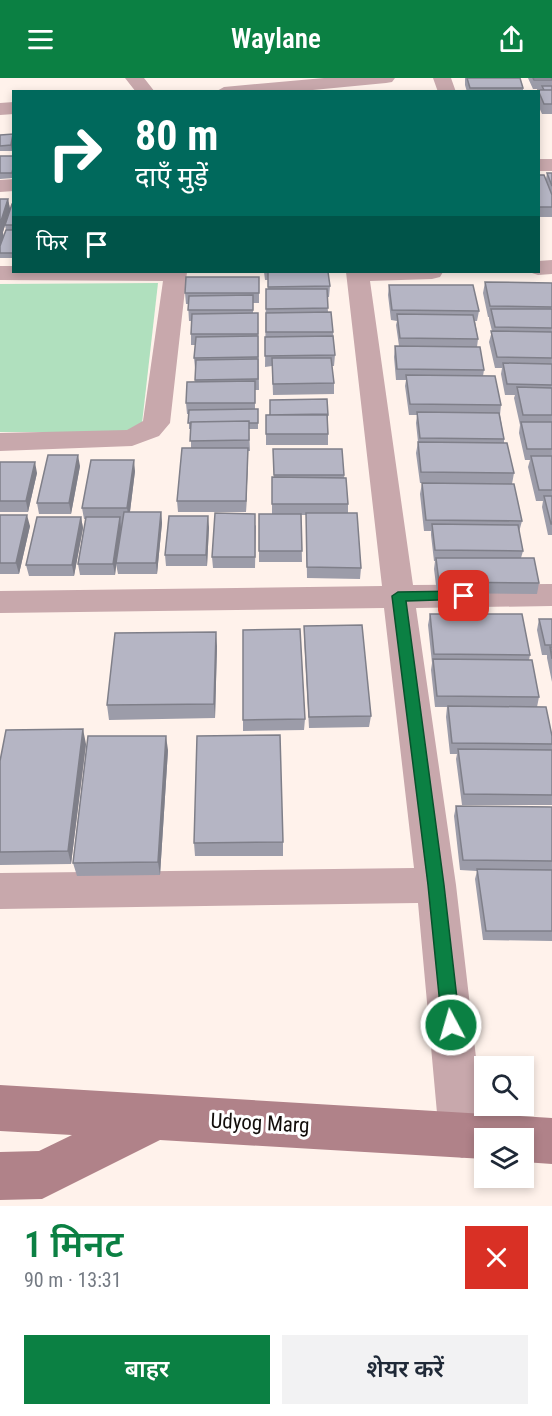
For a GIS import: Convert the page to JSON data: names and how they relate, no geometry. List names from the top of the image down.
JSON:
{
  "streets": {
    "main road": ["Udyog Marg"]
  },
  "page": {
    "header": "Waylane",
    "turn": ["80 m", "दाएँ मुड़ें"],
    "then": "फिर",
    "heading": ["1 मिनट", "90 m · 13:31"],
    "buttons": ["बाहर", "शेयर करें"]
  }
}
